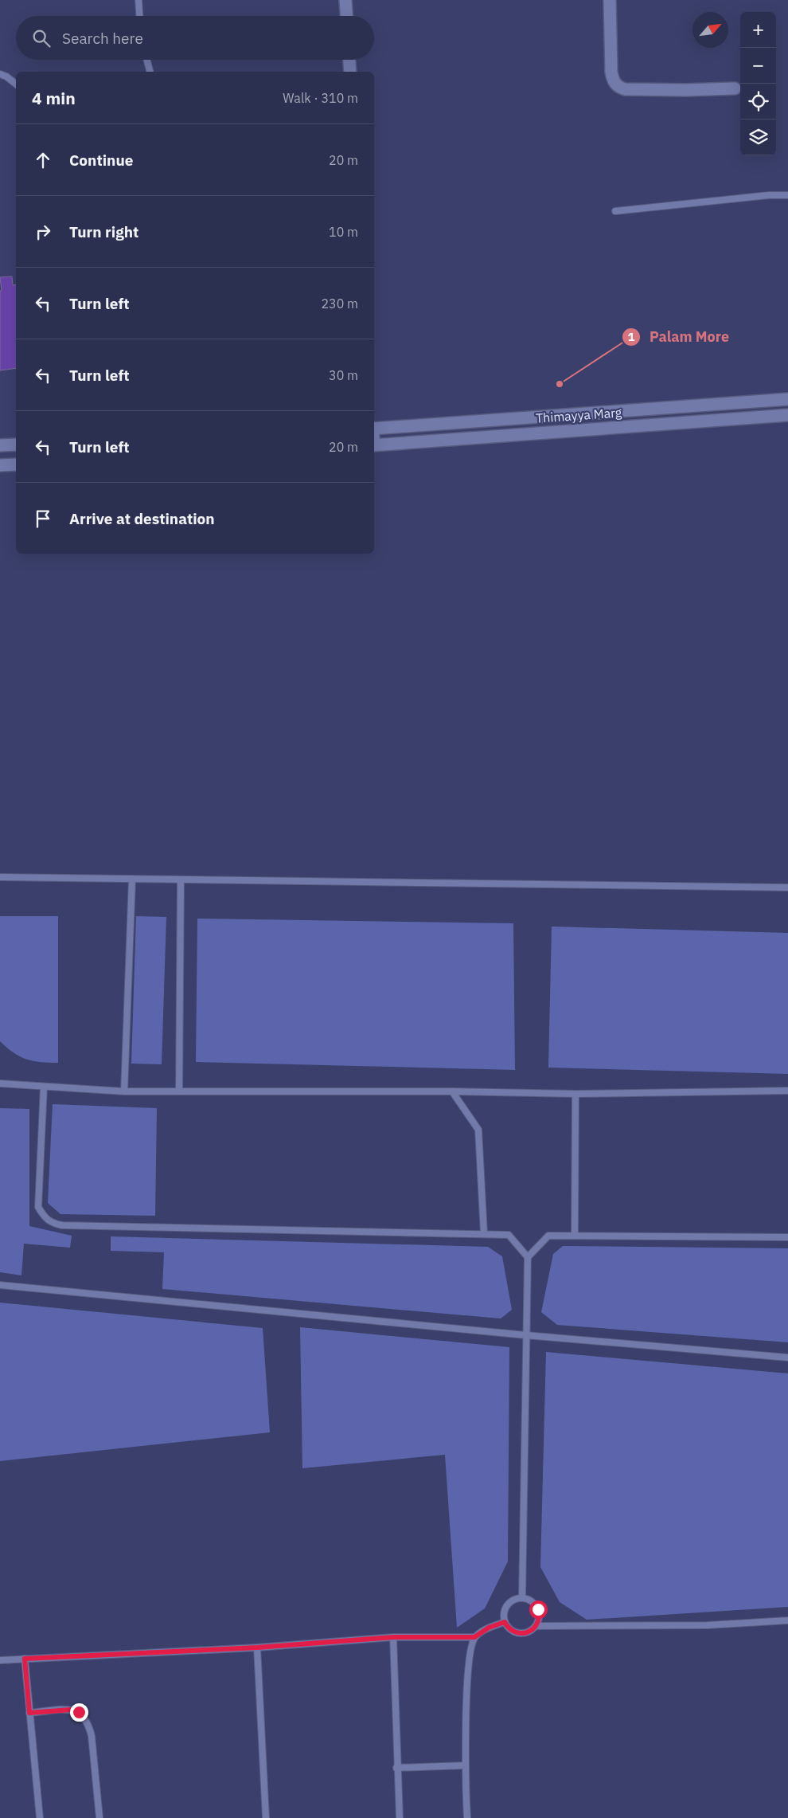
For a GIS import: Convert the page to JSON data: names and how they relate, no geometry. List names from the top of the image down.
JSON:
{
  "streets": {
    "street": ["Thimayya Marg"]
  },
  "places": ["Palam More"],
  "north": "top right",
  "page": {
    "map_buttons": ["+", "−"],
    "search": "Search here",
    "heading": ["4 min", "Walk · 310 m"],
    "list": [
      ["Continue", "20 m"],
      ["Turn right", "10 m"],
      ["Turn left", "230 m"],
      ["Turn left", "30 m"],
      ["Turn left", "20 m"],
      "Arrive at destination"
    ]
  }
}
